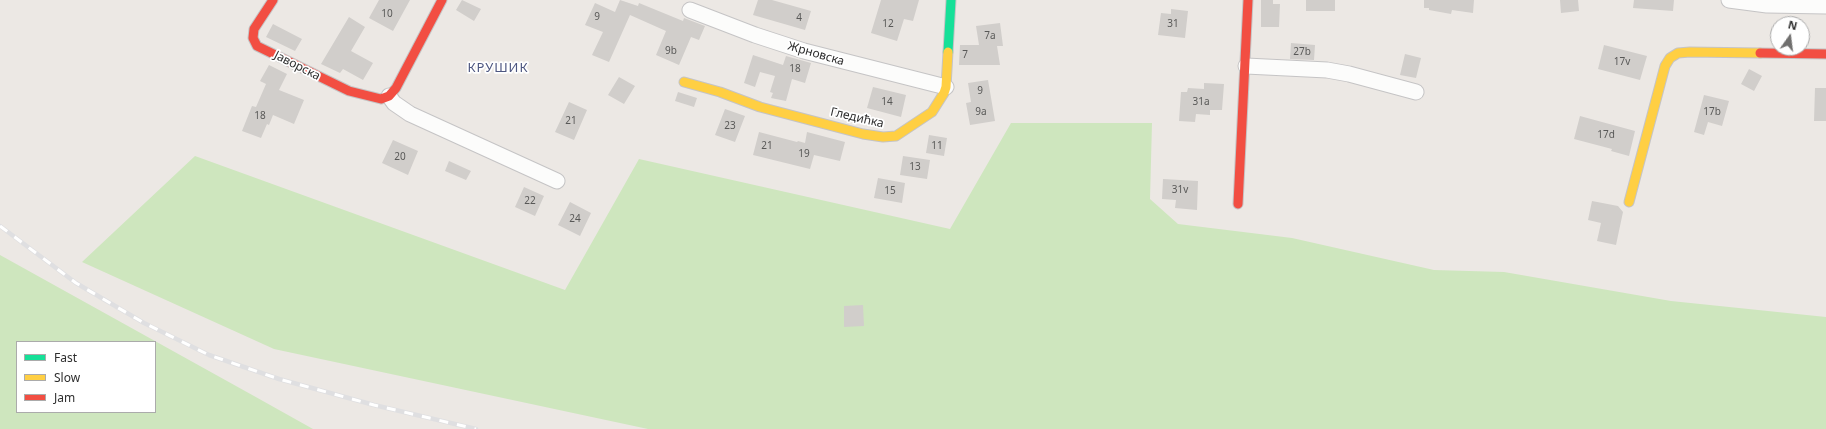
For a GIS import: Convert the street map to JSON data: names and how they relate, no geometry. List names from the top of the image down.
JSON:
{
  "streets": {
    "street": ["Жрновска", "Јаворска", "Гледићка"]
  },
  "crossings": [
    ["Жрновска", "Гледићка"]
  ],
  "districts": ["КРУШИК"],
  "house_numbers": [
    "10",
    "9",
    "4",
    "12",
    "31",
    "7a",
    "9b",
    "27b",
    "7",
    "17v",
    "18",
    "9",
    "14",
    "31a",
    "9a",
    "17b",
    "18",
    "21",
    "23",
    "17d",
    "21",
    "11",
    "19",
    "20",
    "13",
    "31v",
    "15",
    "22",
    "24"
  ],
  "legend": ["Fast", "Slow", "Jam"],
  "north": "top"
}
